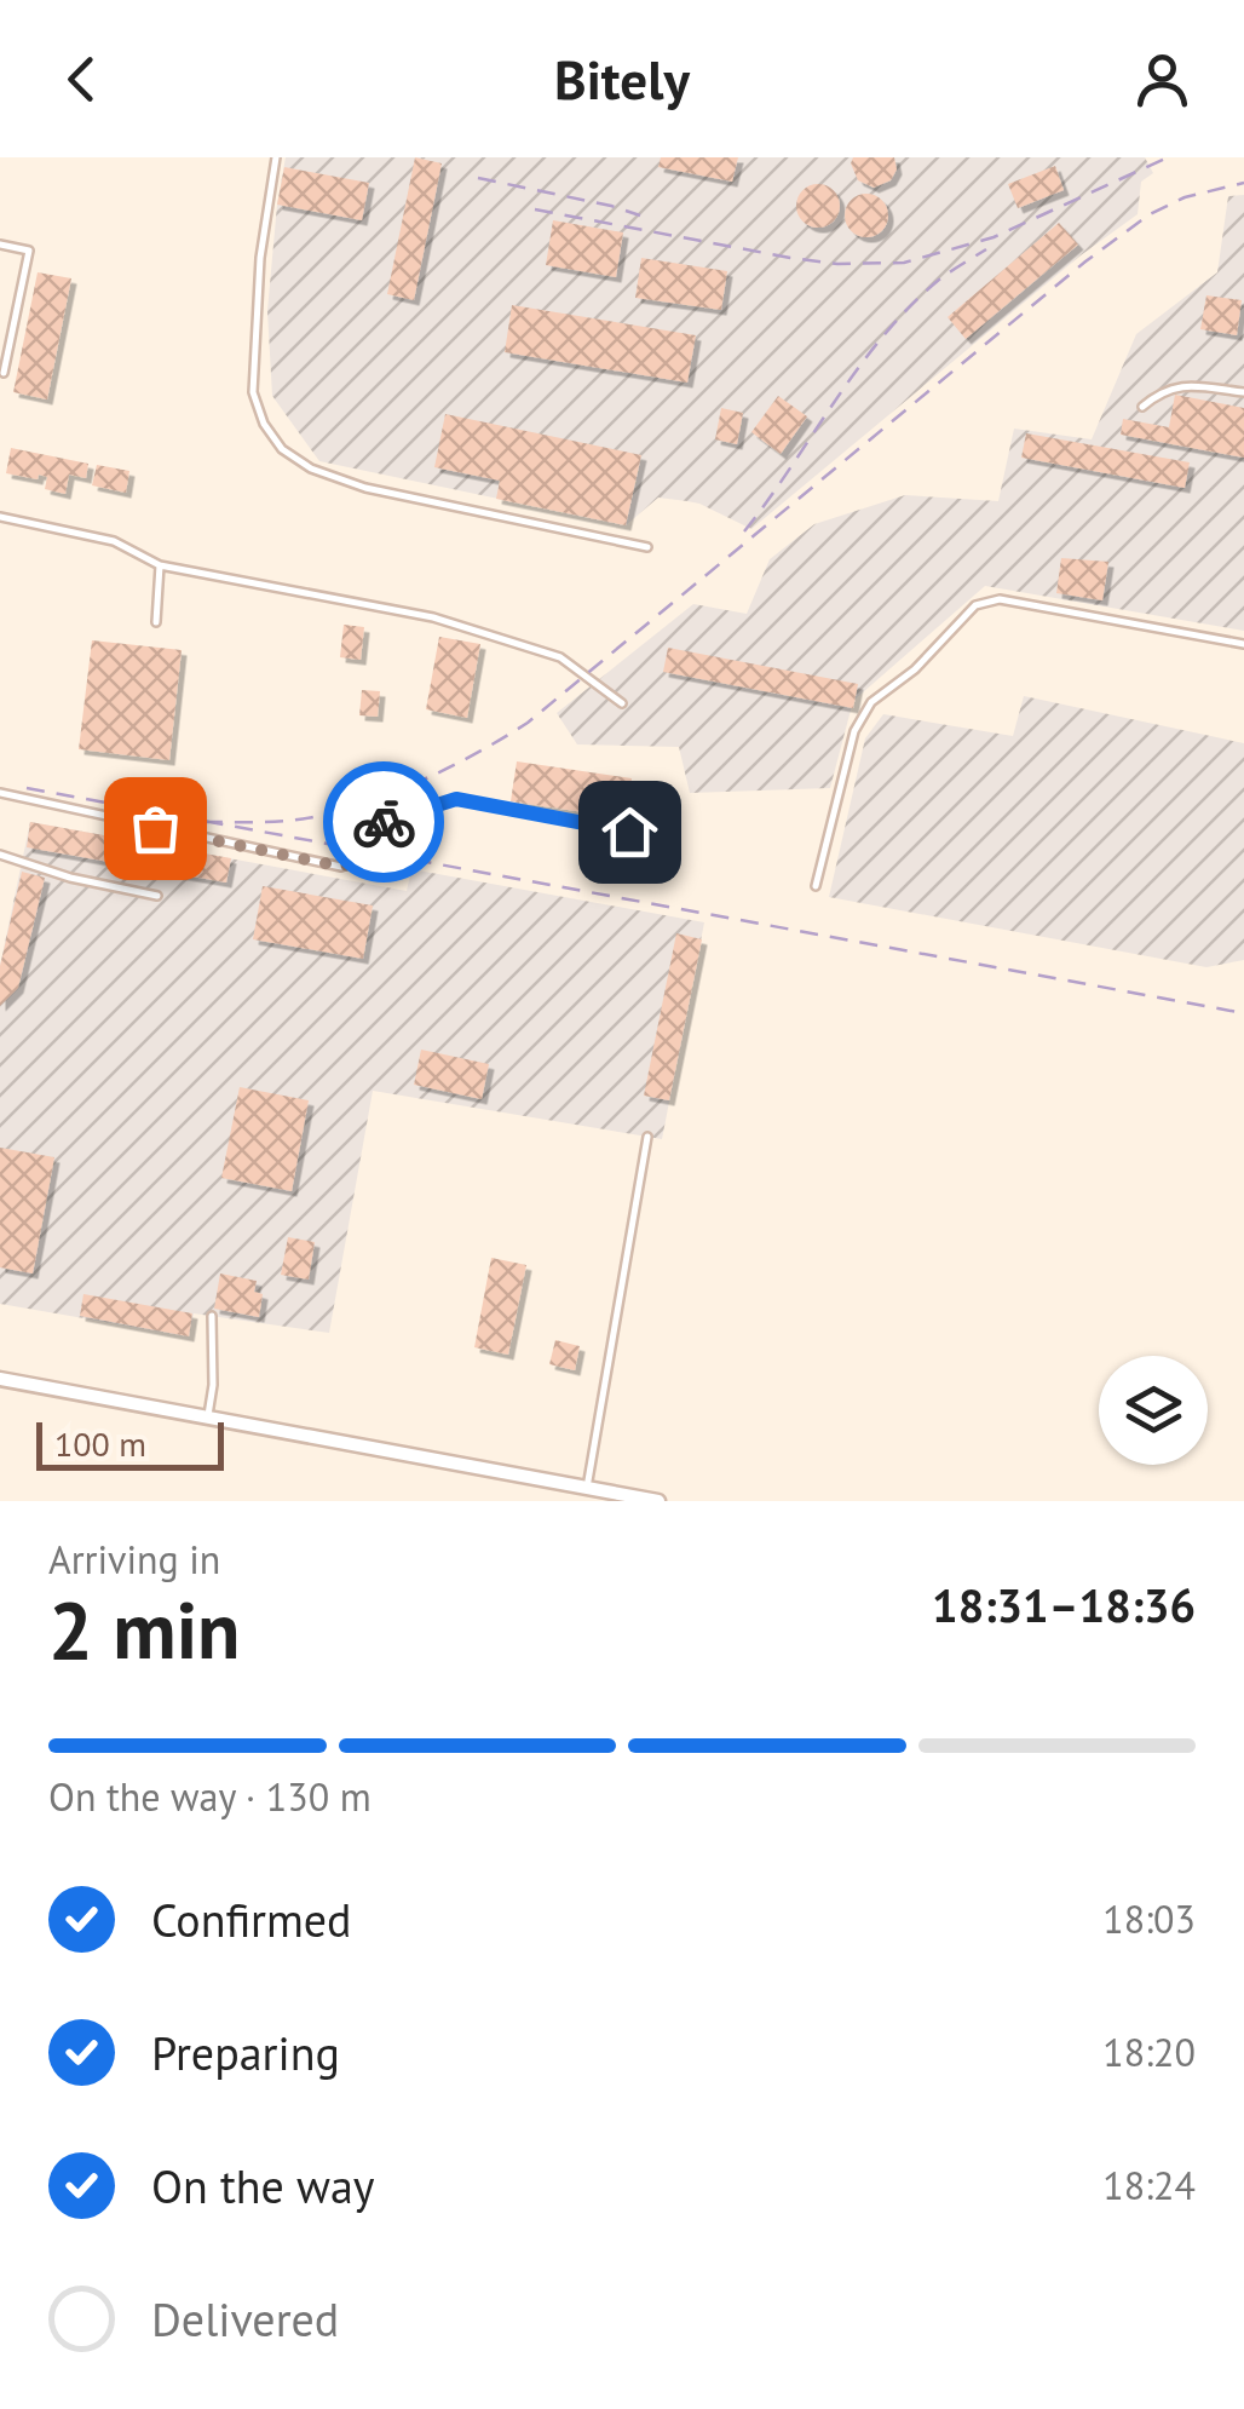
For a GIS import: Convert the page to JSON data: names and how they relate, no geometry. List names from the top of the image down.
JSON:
{
  "scale_bar": "100 m",
  "page": {
    "header": "Bitely",
    "scale": "100 m",
    "heading": ["2 min", "Arriving in", "18:31–18:36"],
    "bar": "On the way · 130 m",
    "list": [
      ["Confirmed", "18:03"],
      ["Preparing", "18:20"],
      ["On the way", "18:24"],
      "Delivered"
    ]
  }
}
